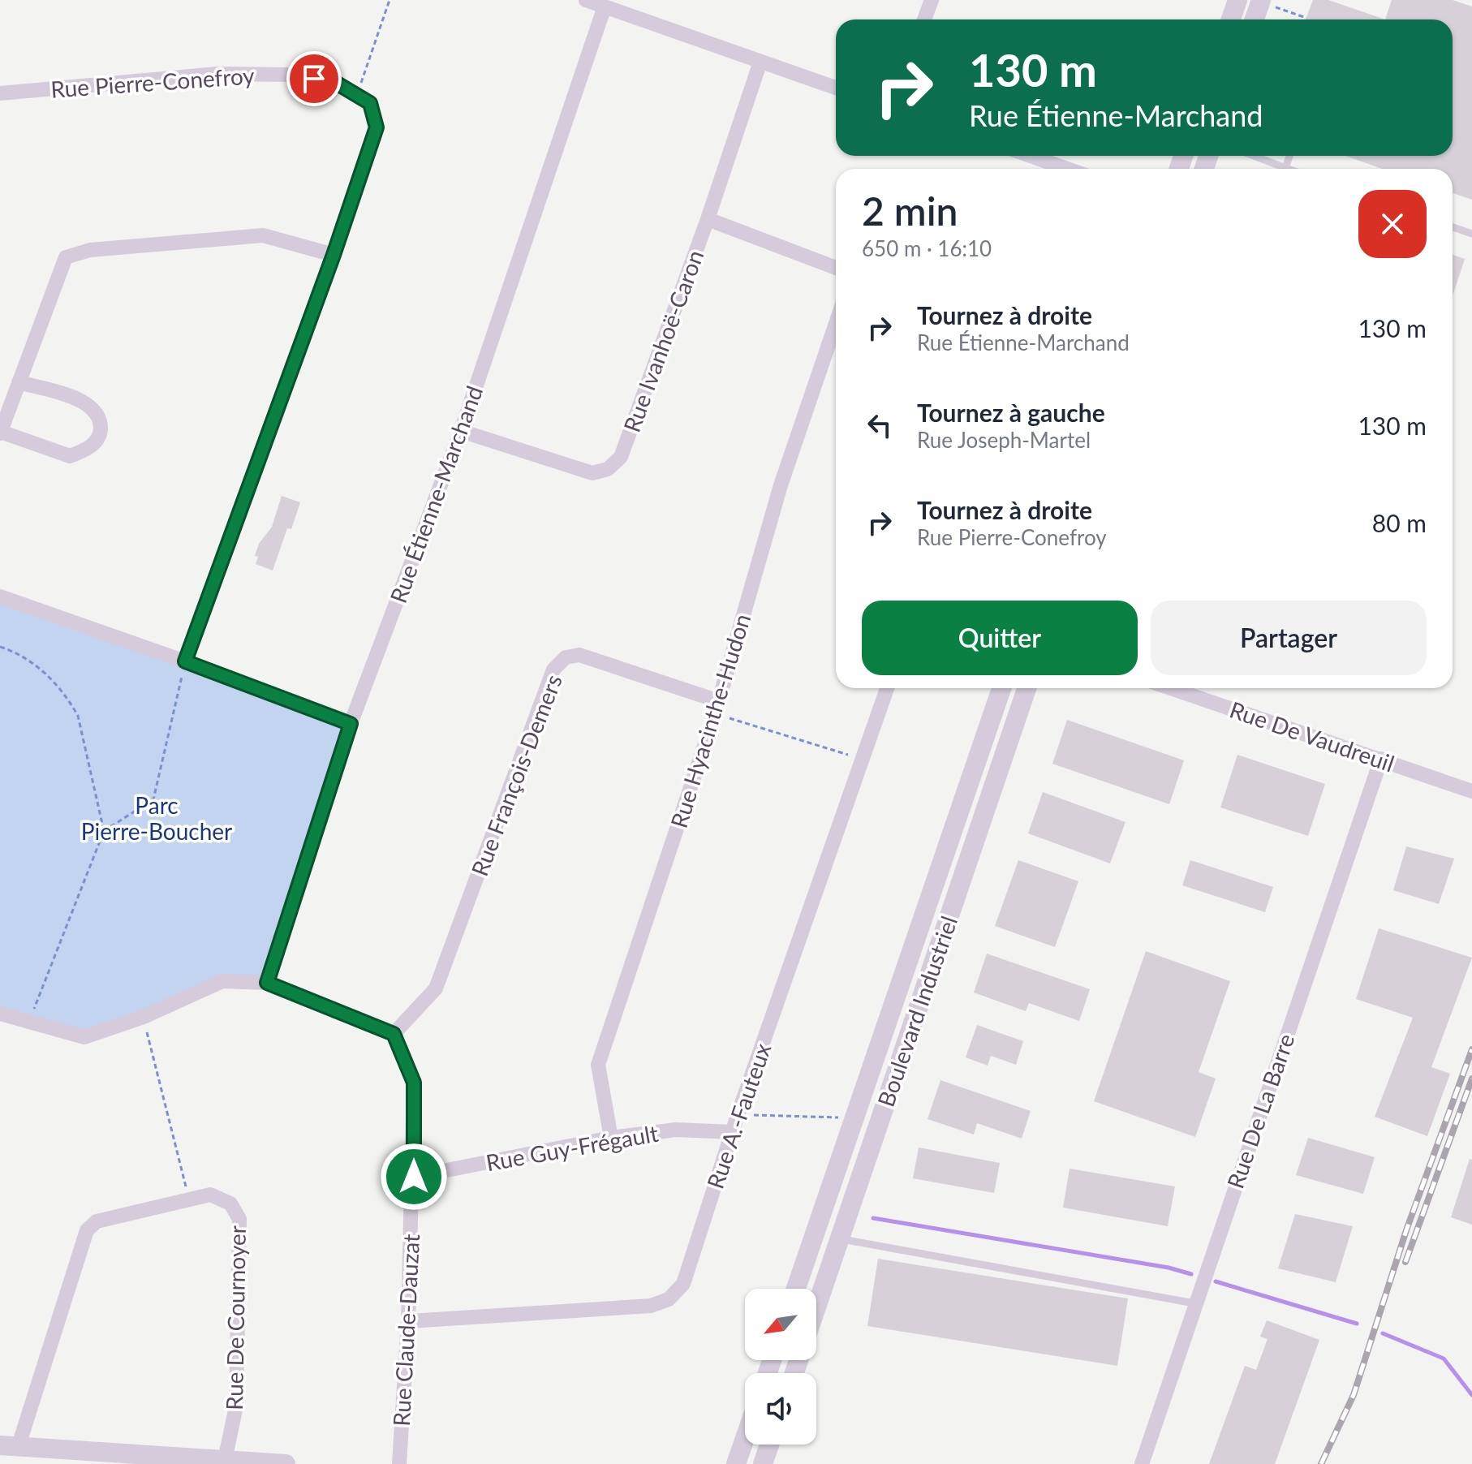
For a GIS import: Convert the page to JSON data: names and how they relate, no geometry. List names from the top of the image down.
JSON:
{
  "streets": {
    "street": [
      "Rue Pierre-Conefroy",
      "Rue Ivanhoë-Caron",
      "Rue Étienne-Marchand",
      "Rue Hyacinthe-Hudon",
      "Rue De Vaudreuil",
      "Rue François-Demers",
      "Boulevard Industriel",
      "Rue De La Barre",
      "Rue A.-Fauteux",
      "Rue Guy-Frégault",
      "Rue De Cournoyer",
      "Rue Claude-Dauzat"
    ]
  },
  "crossings": [
    ["Rue Ivanhoë-Caron", "Rue Étienne-Marchand"],
    ["Rue Hyacinthe-Hudon", "Rue François-Demers"],
    ["Rue Hyacinthe-Hudon", "Rue Guy-Frégault"],
    ["Rue De Vaudreuil", "Rue De La Barre"],
    ["Rue François-Demers", "Rue Claude-Dauzat"],
    ["Rue A.-Fauteux", "Rue Guy-Frégault"],
    ["Rue A.-Fauteux", "Rue Claude-Dauzat"],
    ["Rue Guy-Frégault", "Rue Claude-Dauzat"]
  ],
  "parks": ["Parc Pierre-Boucher"],
  "north": "bottom left",
  "page": {
    "turn": ["130 m", "Rue Étienne-Marchand"],
    "heading": ["2 min", "650 m · 16:10"],
    "list": [
      {
        "name": "Tournez à droite",
        "note": "Rue Étienne-Marchand",
        "value": "130 m"
      },
      {
        "name": "Tournez à gauche",
        "note": "Rue Joseph-Martel",
        "value": "130 m"
      },
      {
        "name": "Tournez à droite",
        "note": "Rue Pierre-Conefroy",
        "value": "80 m"
      }
    ],
    "buttons": ["Quitter", "Partager"]
  }
}
